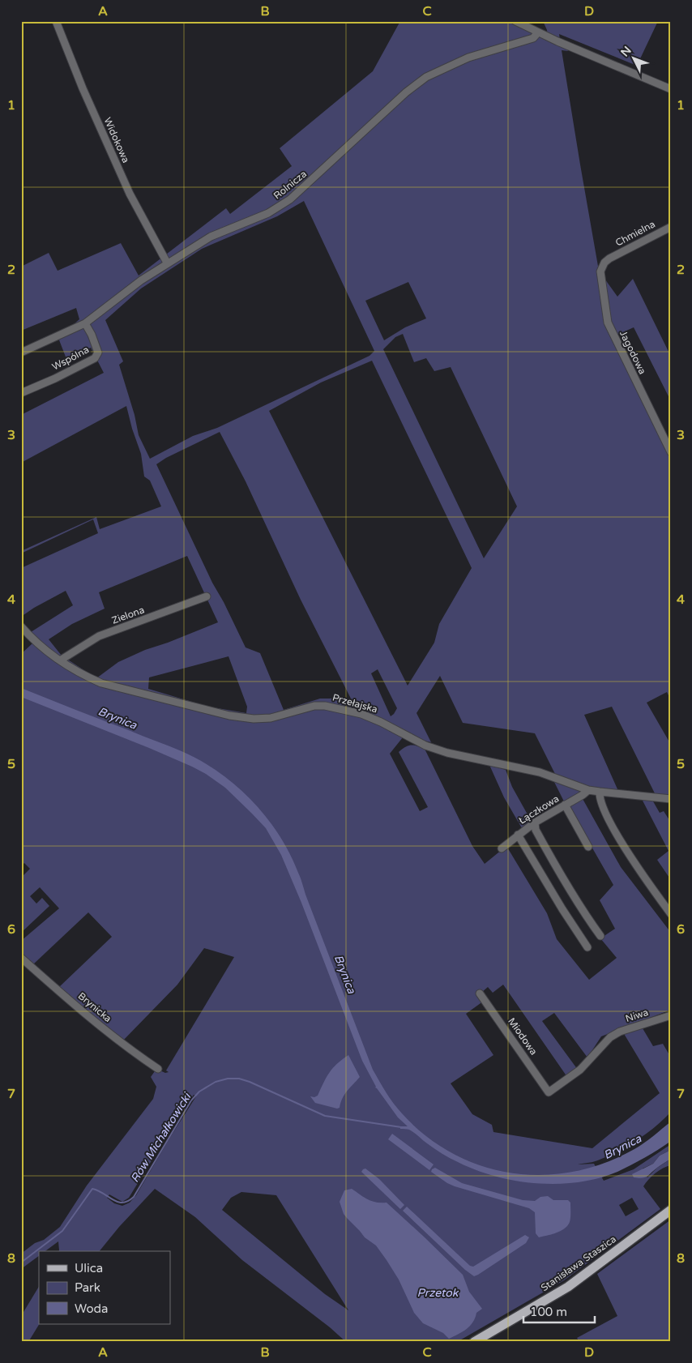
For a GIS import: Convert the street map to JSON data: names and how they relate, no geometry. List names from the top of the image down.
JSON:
{
  "streets": {
    "main road": ["Stanisława Staszica"],
    "street": [
      "Widokowa",
      "Rolnicza",
      "Chmielna",
      "Jagodowa",
      "Wspólna",
      "Zielona",
      "Przełajska",
      "Łączkowa",
      "Brynicka",
      "Niwa",
      "Miodowa"
    ]
  },
  "crossings": [
    ["Widokowa", "Rolnicza"],
    ["Rolnicza", "Wspólna"],
    ["Chmielna", "Jagodowa"],
    ["Zielona", "Przełajska"],
    ["Przełajska", "Łączkowa"],
    ["Niwa", "Miodowa"]
  ],
  "water": ["Brynica", "Rów Michałkowicki", "Przetok"],
  "legend": ["Ulica", "Park", "Woda"],
  "scale_bar": "100 m",
  "north": "top left",
  "grid": {
    "columns": [
      "A",
      "B",
      "C",
      "D"
    ],
    "rows": [
      "1",
      "2",
      "3",
      "4",
      "5",
      "6",
      "7",
      "8"
    ]
  }
}
